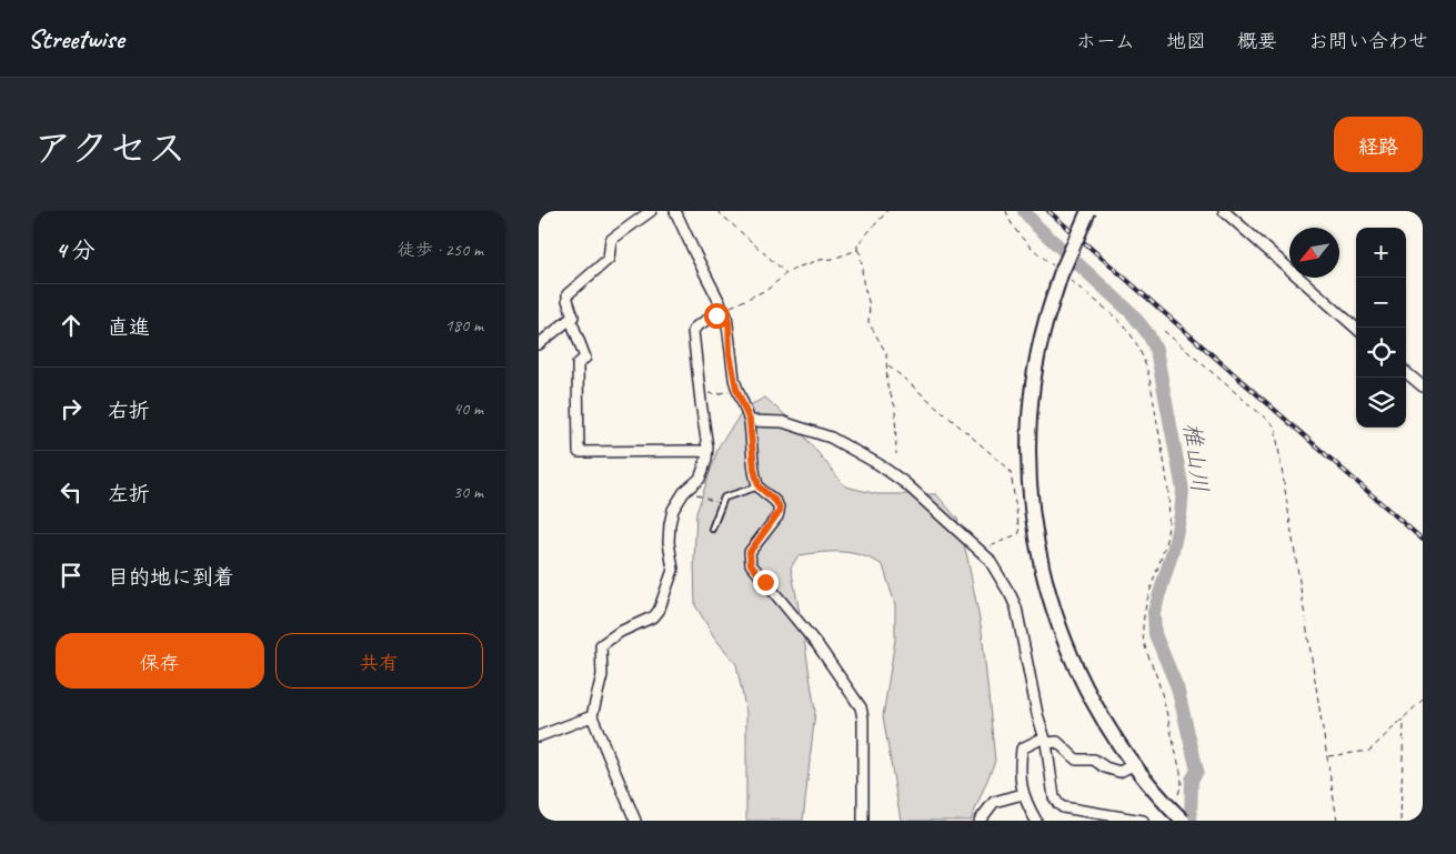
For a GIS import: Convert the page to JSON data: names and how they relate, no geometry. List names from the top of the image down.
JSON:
{
  "water": ["椎山川"],
  "north": "bottom left",
  "page": {
    "header": "Streetwise",
    "nav": [
      "ホーム",
      "地図",
      "概要",
      "お問い合わせ"
    ],
    "title": "アクセス",
    "buttons": [
      "経路",
      ["保存", "共有"]
    ],
    "heading": ["4 分", "徒歩 · 250 m"],
    "map_buttons": ["+", "−"],
    "list": [
      ["直進", "180 m"],
      ["右折", "40 m"],
      ["左折", "30 m"],
      "目的地に到着"
    ]
  }
}
